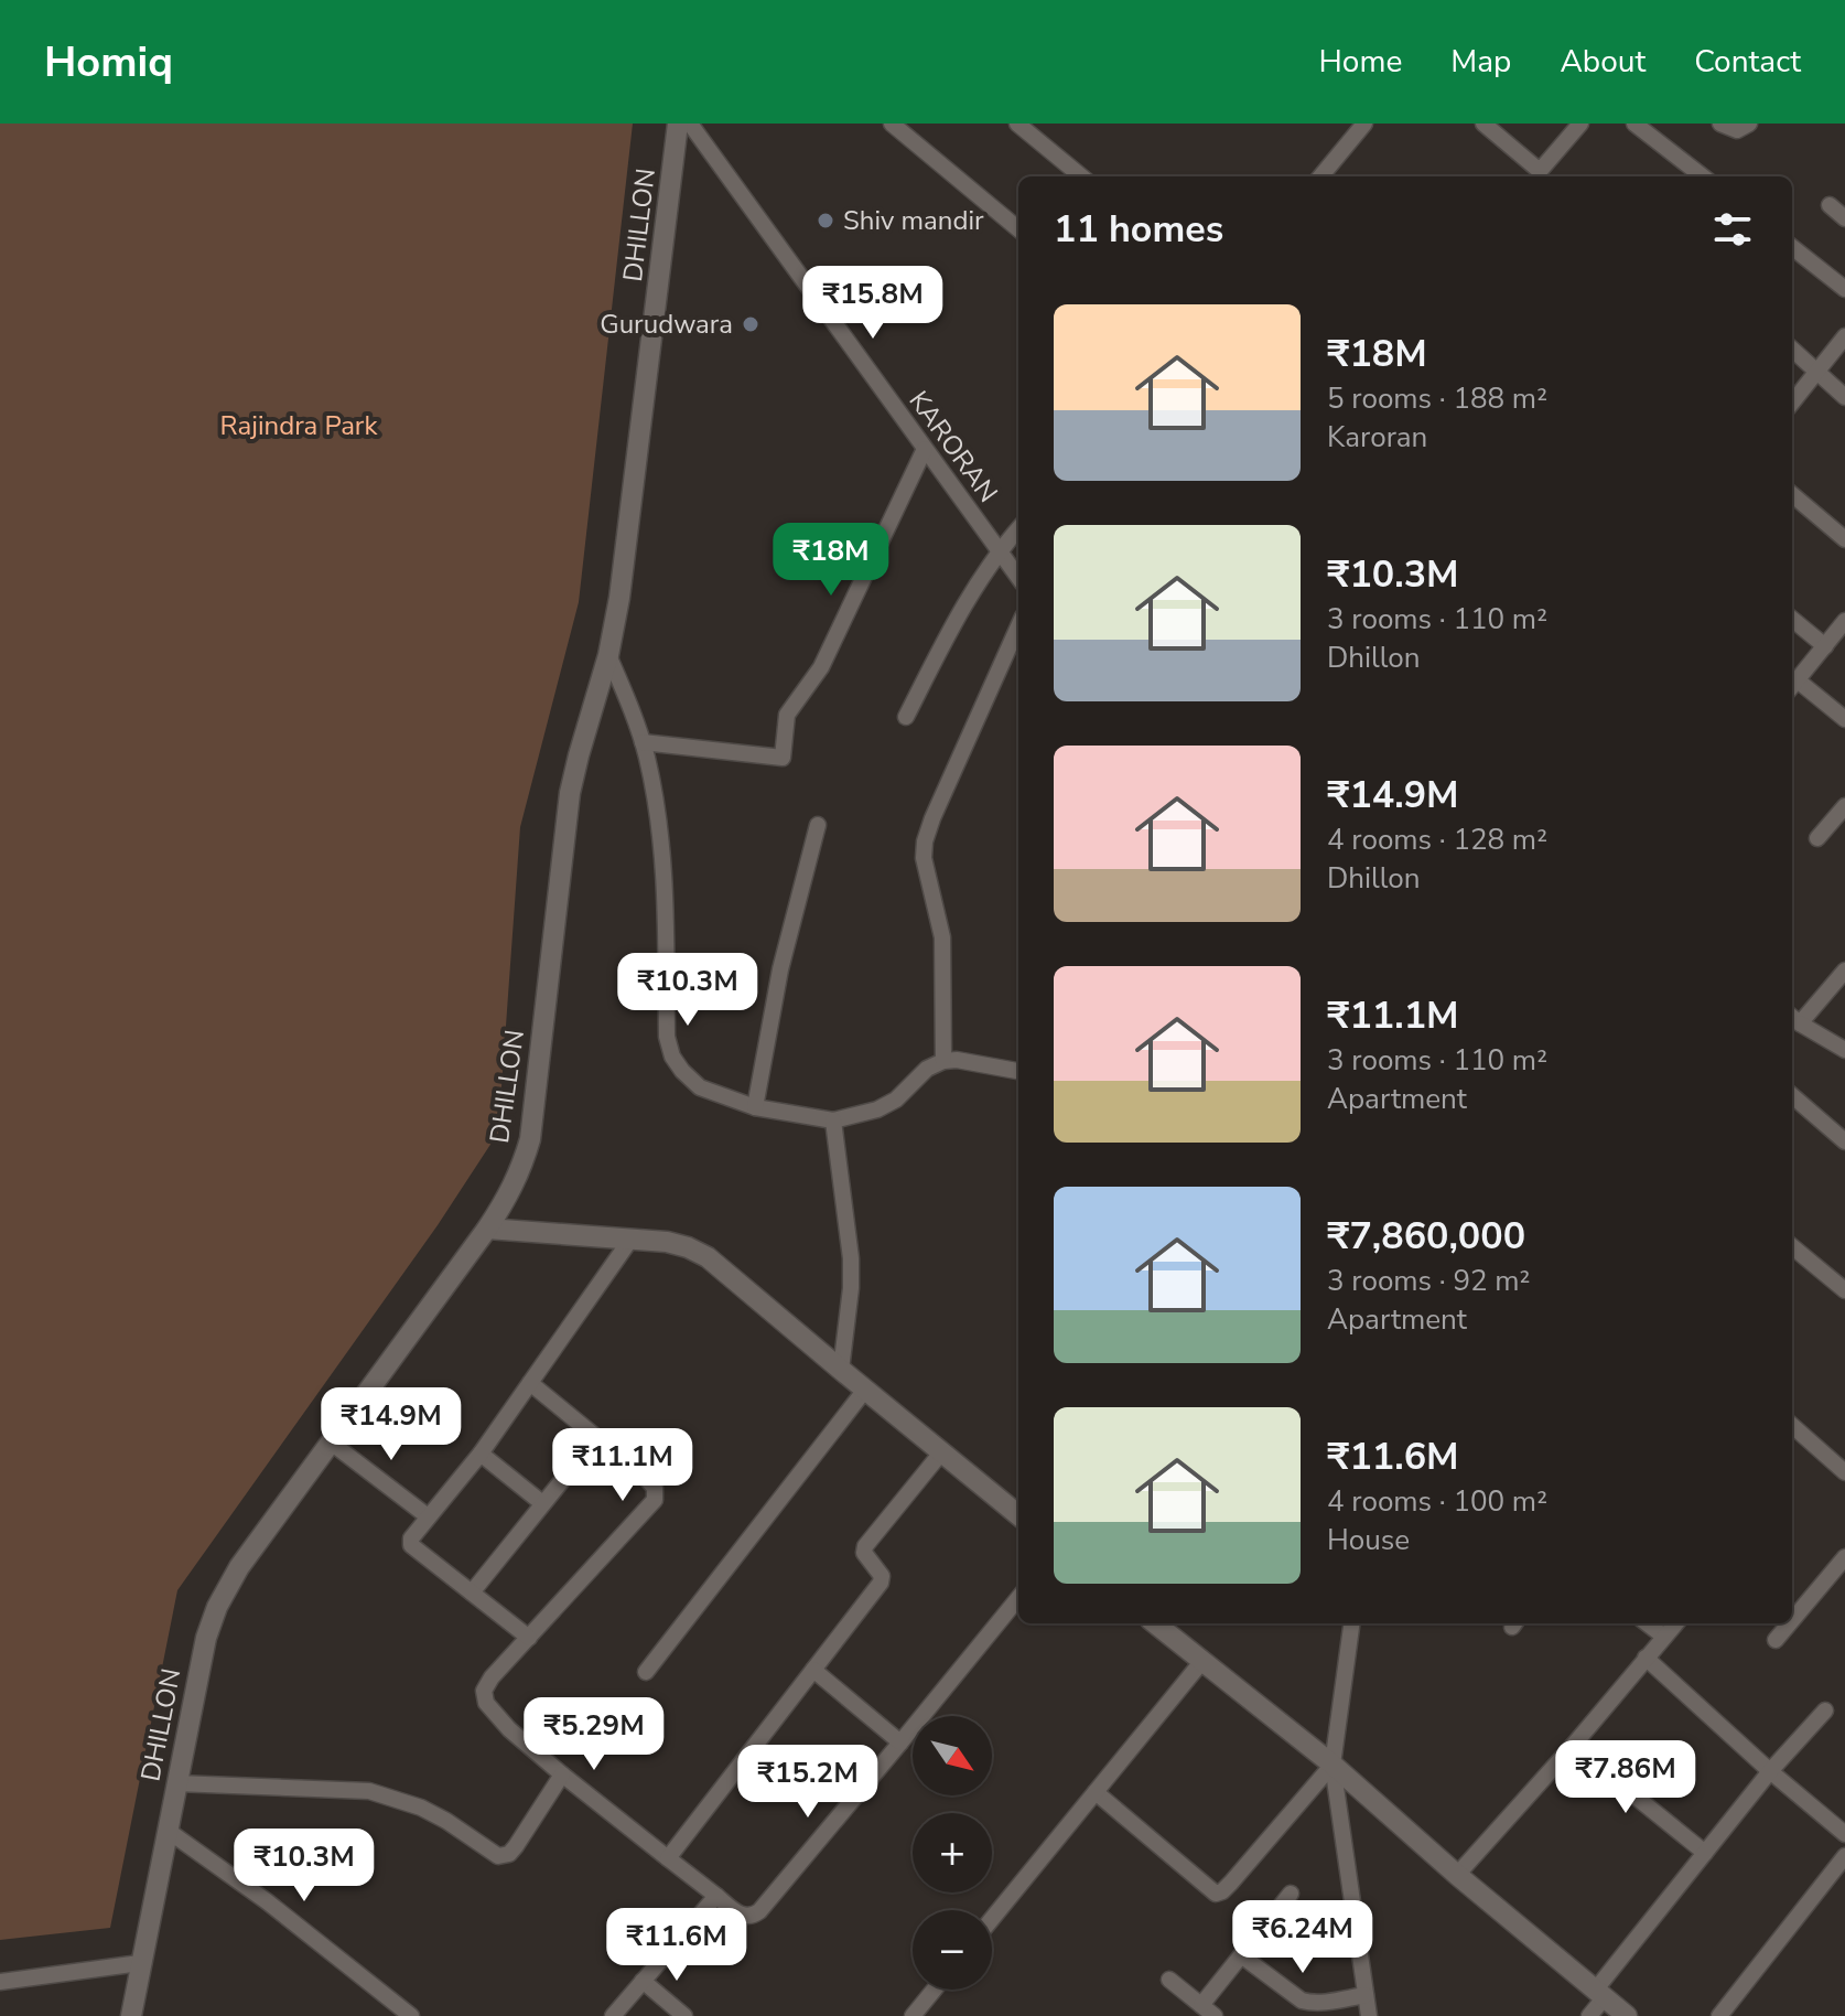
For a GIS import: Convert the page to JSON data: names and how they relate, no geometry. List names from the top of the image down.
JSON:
{
  "streets": {
    "street": ["DHILLON", "KARORAN"]
  },
  "parks": ["Rajindra Park"],
  "places": ["Shiv mandir", "Gurudwara"],
  "north": "bottom right",
  "page": {
    "header": "Homiq",
    "nav": [
      "Home",
      "Map",
      "About",
      "Contact"
    ],
    "heading": "11 homes",
    "price": [
      "₹15.8M",
      "₹18M",
      "₹10.3M",
      "₹14.9M",
      "₹11.1M",
      "₹5.29M",
      "₹7.86M",
      "₹15.2M",
      "₹10.3M",
      "₹6.24M",
      "₹11.6M"
    ],
    "list": [
      {
        "name": "₹18M",
        "note": "5 rooms · 188 m² · Karoran"
      },
      {
        "name": "₹10.3M",
        "note": "3 rooms · 110 m² · Dhillon"
      },
      {
        "name": "₹14.9M",
        "note": "4 rooms · 128 m² · Dhillon"
      },
      {
        "name": "₹11.1M",
        "note": "3 rooms · 110 m² · Apartment"
      },
      {
        "name": "₹7,860,000",
        "note": "3 rooms · 92 m² · Apartment"
      },
      {
        "name": "₹11.6M",
        "note": "4 rooms · 100 m² · House"
      }
    ],
    "map_buttons": ["+", "−"]
  }
}
